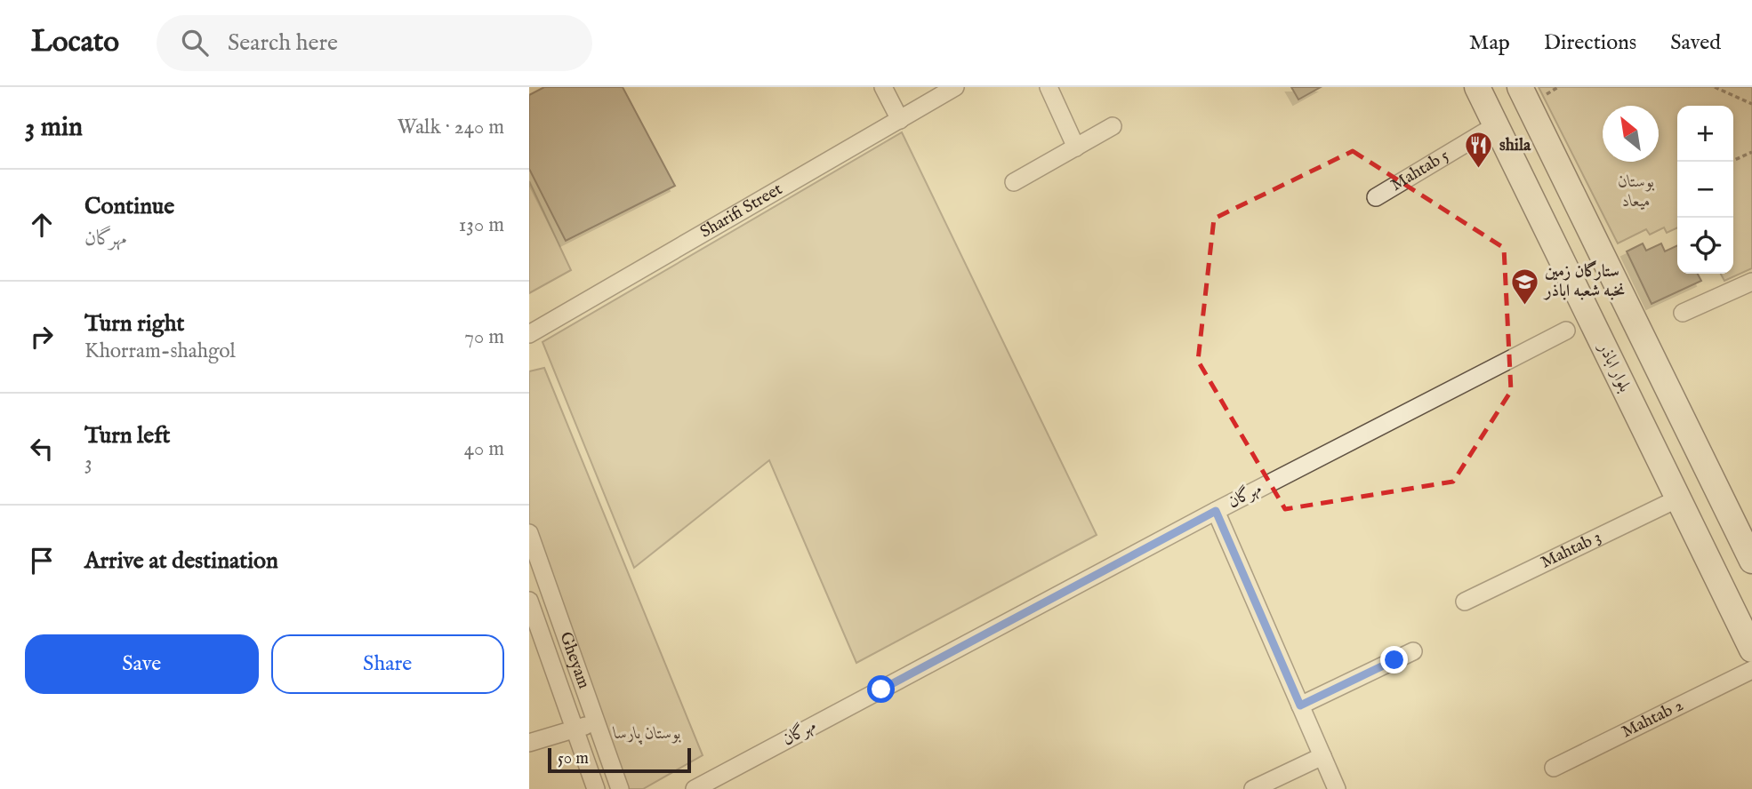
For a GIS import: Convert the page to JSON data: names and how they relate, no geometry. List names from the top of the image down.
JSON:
{
  "streets": {
    "main road": ["بلوار اباذر"],
    "street": [
      "Mahtab 5",
      "Sharifi Street",
      "مهرگان",
      "Mahtab 3",
      "Gheyam",
      "Mahtab 2"
    ]
  },
  "crossings": [
    ["Mahtab 5", "بلوار اباذر"],
    ["بلوار اباذر", "Mahtab 3"]
  ],
  "parks": ["بوستان میعاد", "بوستان پارسا"],
  "places": {
    "restaurant": ["shila"],
    "school or university": ["ستارگان زمین نخبه شعبه اباذر"]
  },
  "scale_bar": "50 m",
  "north": "top left",
  "page": {
    "header": "Locato",
    "search": "Search here",
    "nav": ["Map", "Directions", "Saved"],
    "heading": ["3 min", "Walk · 240 m"],
    "map_buttons": ["+", "−"],
    "list": [
      ["Continue", "مهرگان", "130 m"],
      ["Turn right", "Khorram-shahgol", "70 m"],
      ["Turn left", "3", "40 m"],
      "Arrive at destination"
    ],
    "buttons": ["Save", "Share"],
    "scale": "50 m"
  }
}
